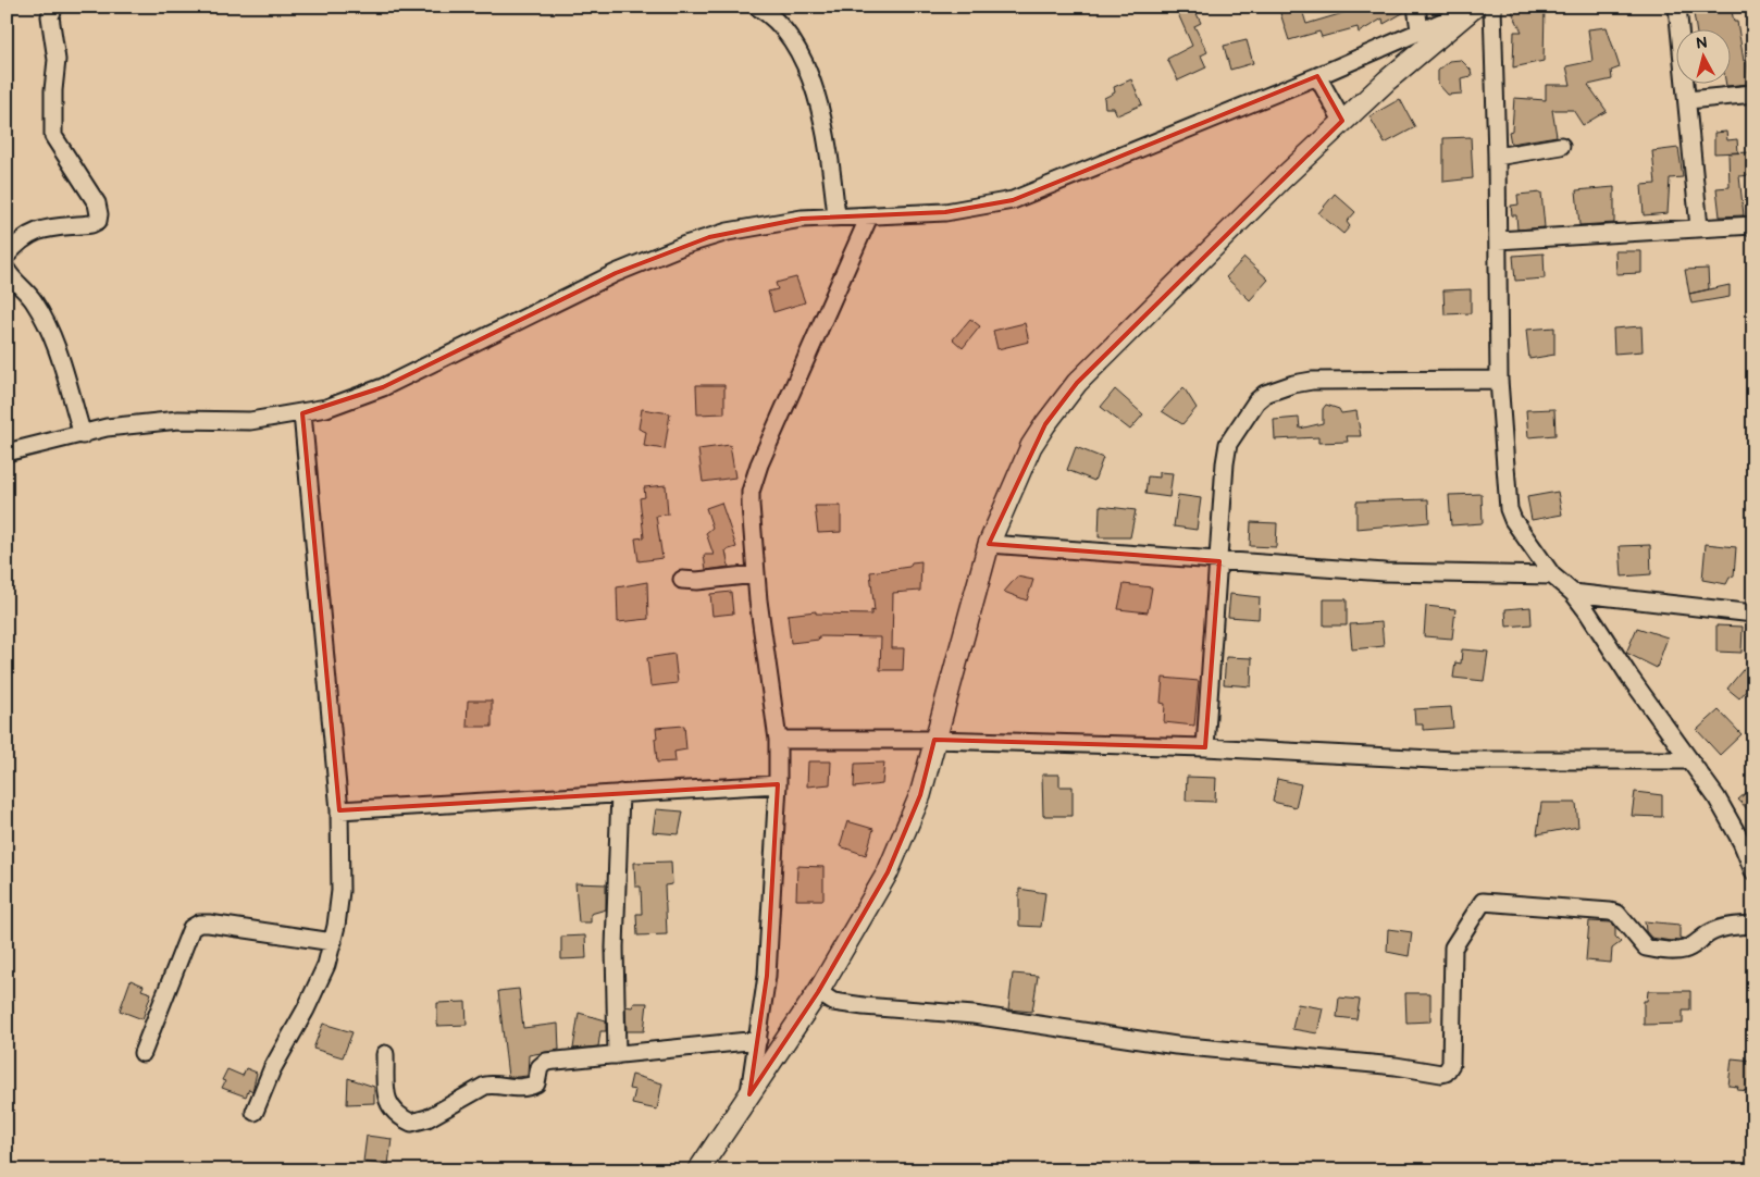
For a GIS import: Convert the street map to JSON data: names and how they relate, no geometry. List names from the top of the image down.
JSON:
{
  "north": "top"
}
